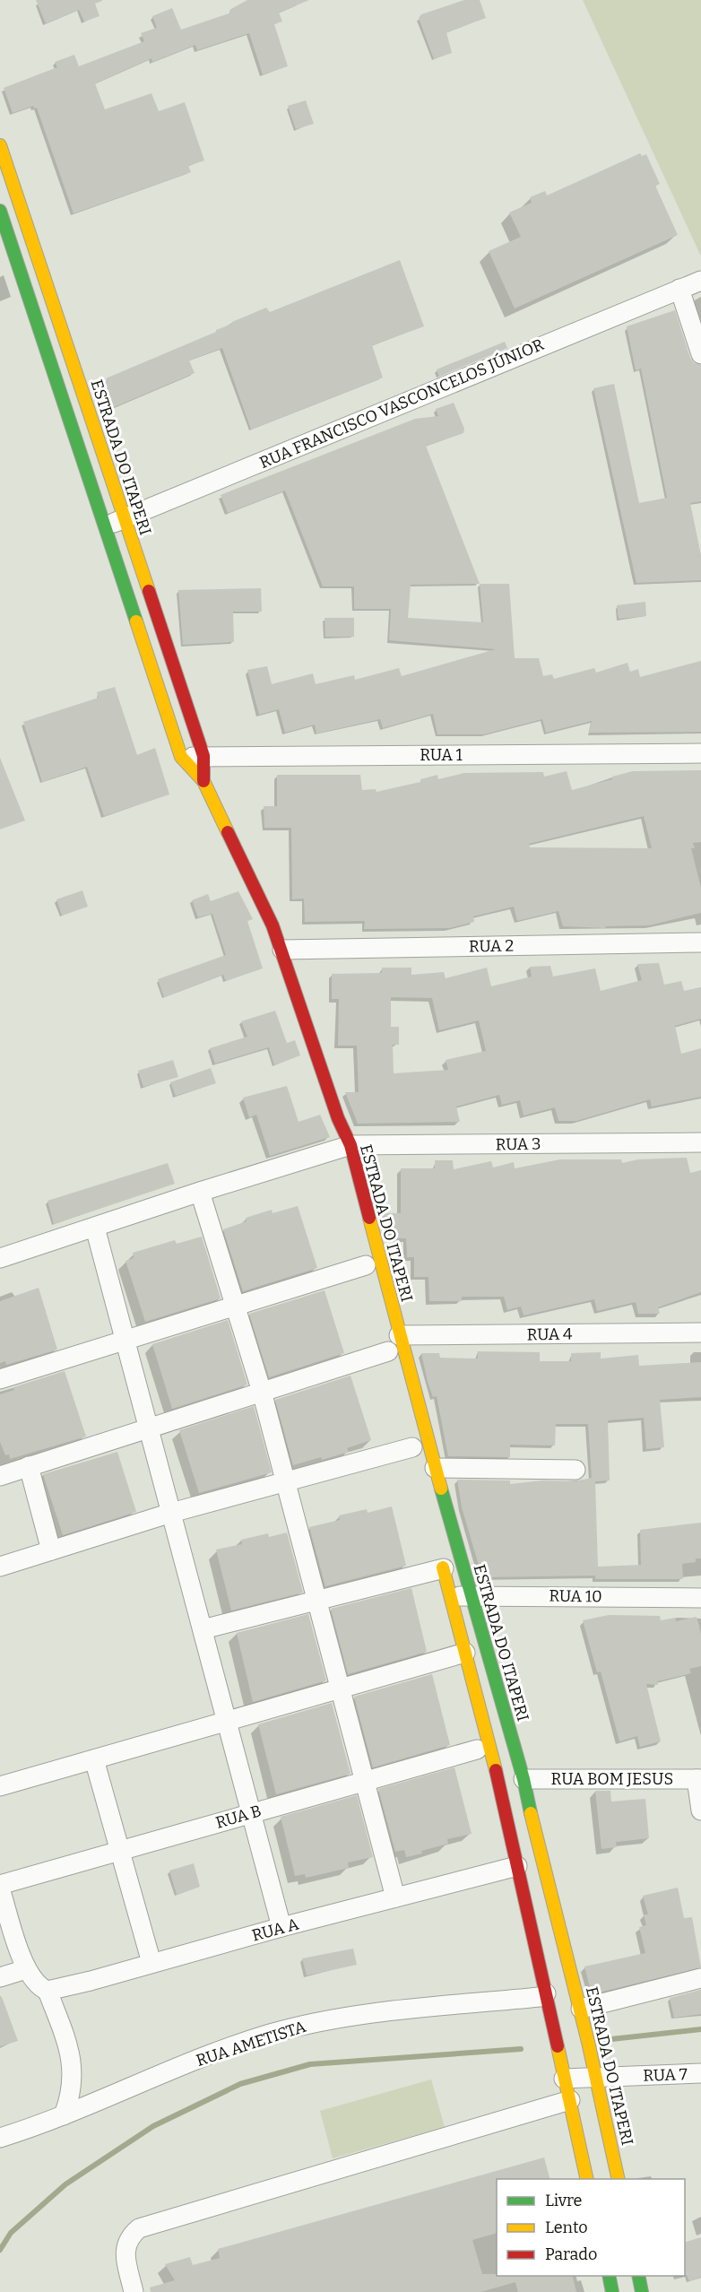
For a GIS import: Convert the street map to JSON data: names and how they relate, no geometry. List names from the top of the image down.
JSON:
{
  "streets": {
    "street": [
      "RUA FRANCISCO VASCONCELOS JÚNIOR",
      "ESTRADA DO ITAPERI",
      "RUA 1",
      "RUA 2",
      "RUA 3",
      "RUA 4",
      "RUA 10",
      "RUA BOM JESUS",
      "RUA B",
      "RUA A",
      "RUA AMETISTA",
      "RUA 7"
    ]
  },
  "crossings": [
    ["RUA FRANCISCO VASCONCELOS JÚNIOR", "ESTRADA DO ITAPERI"],
    ["ESTRADA DO ITAPERI", "RUA 1"],
    ["ESTRADA DO ITAPERI", "RUA 2"],
    ["ESTRADA DO ITAPERI", "RUA 3"],
    ["ESTRADA DO ITAPERI", "RUA 4"],
    ["ESTRADA DO ITAPERI", "RUA 10"],
    ["ESTRADA DO ITAPERI", "RUA BOM JESUS"],
    ["ESTRADA DO ITAPERI", "RUA 7"]
  ],
  "legend": ["Livre", "Lento", "Parado"]
}
